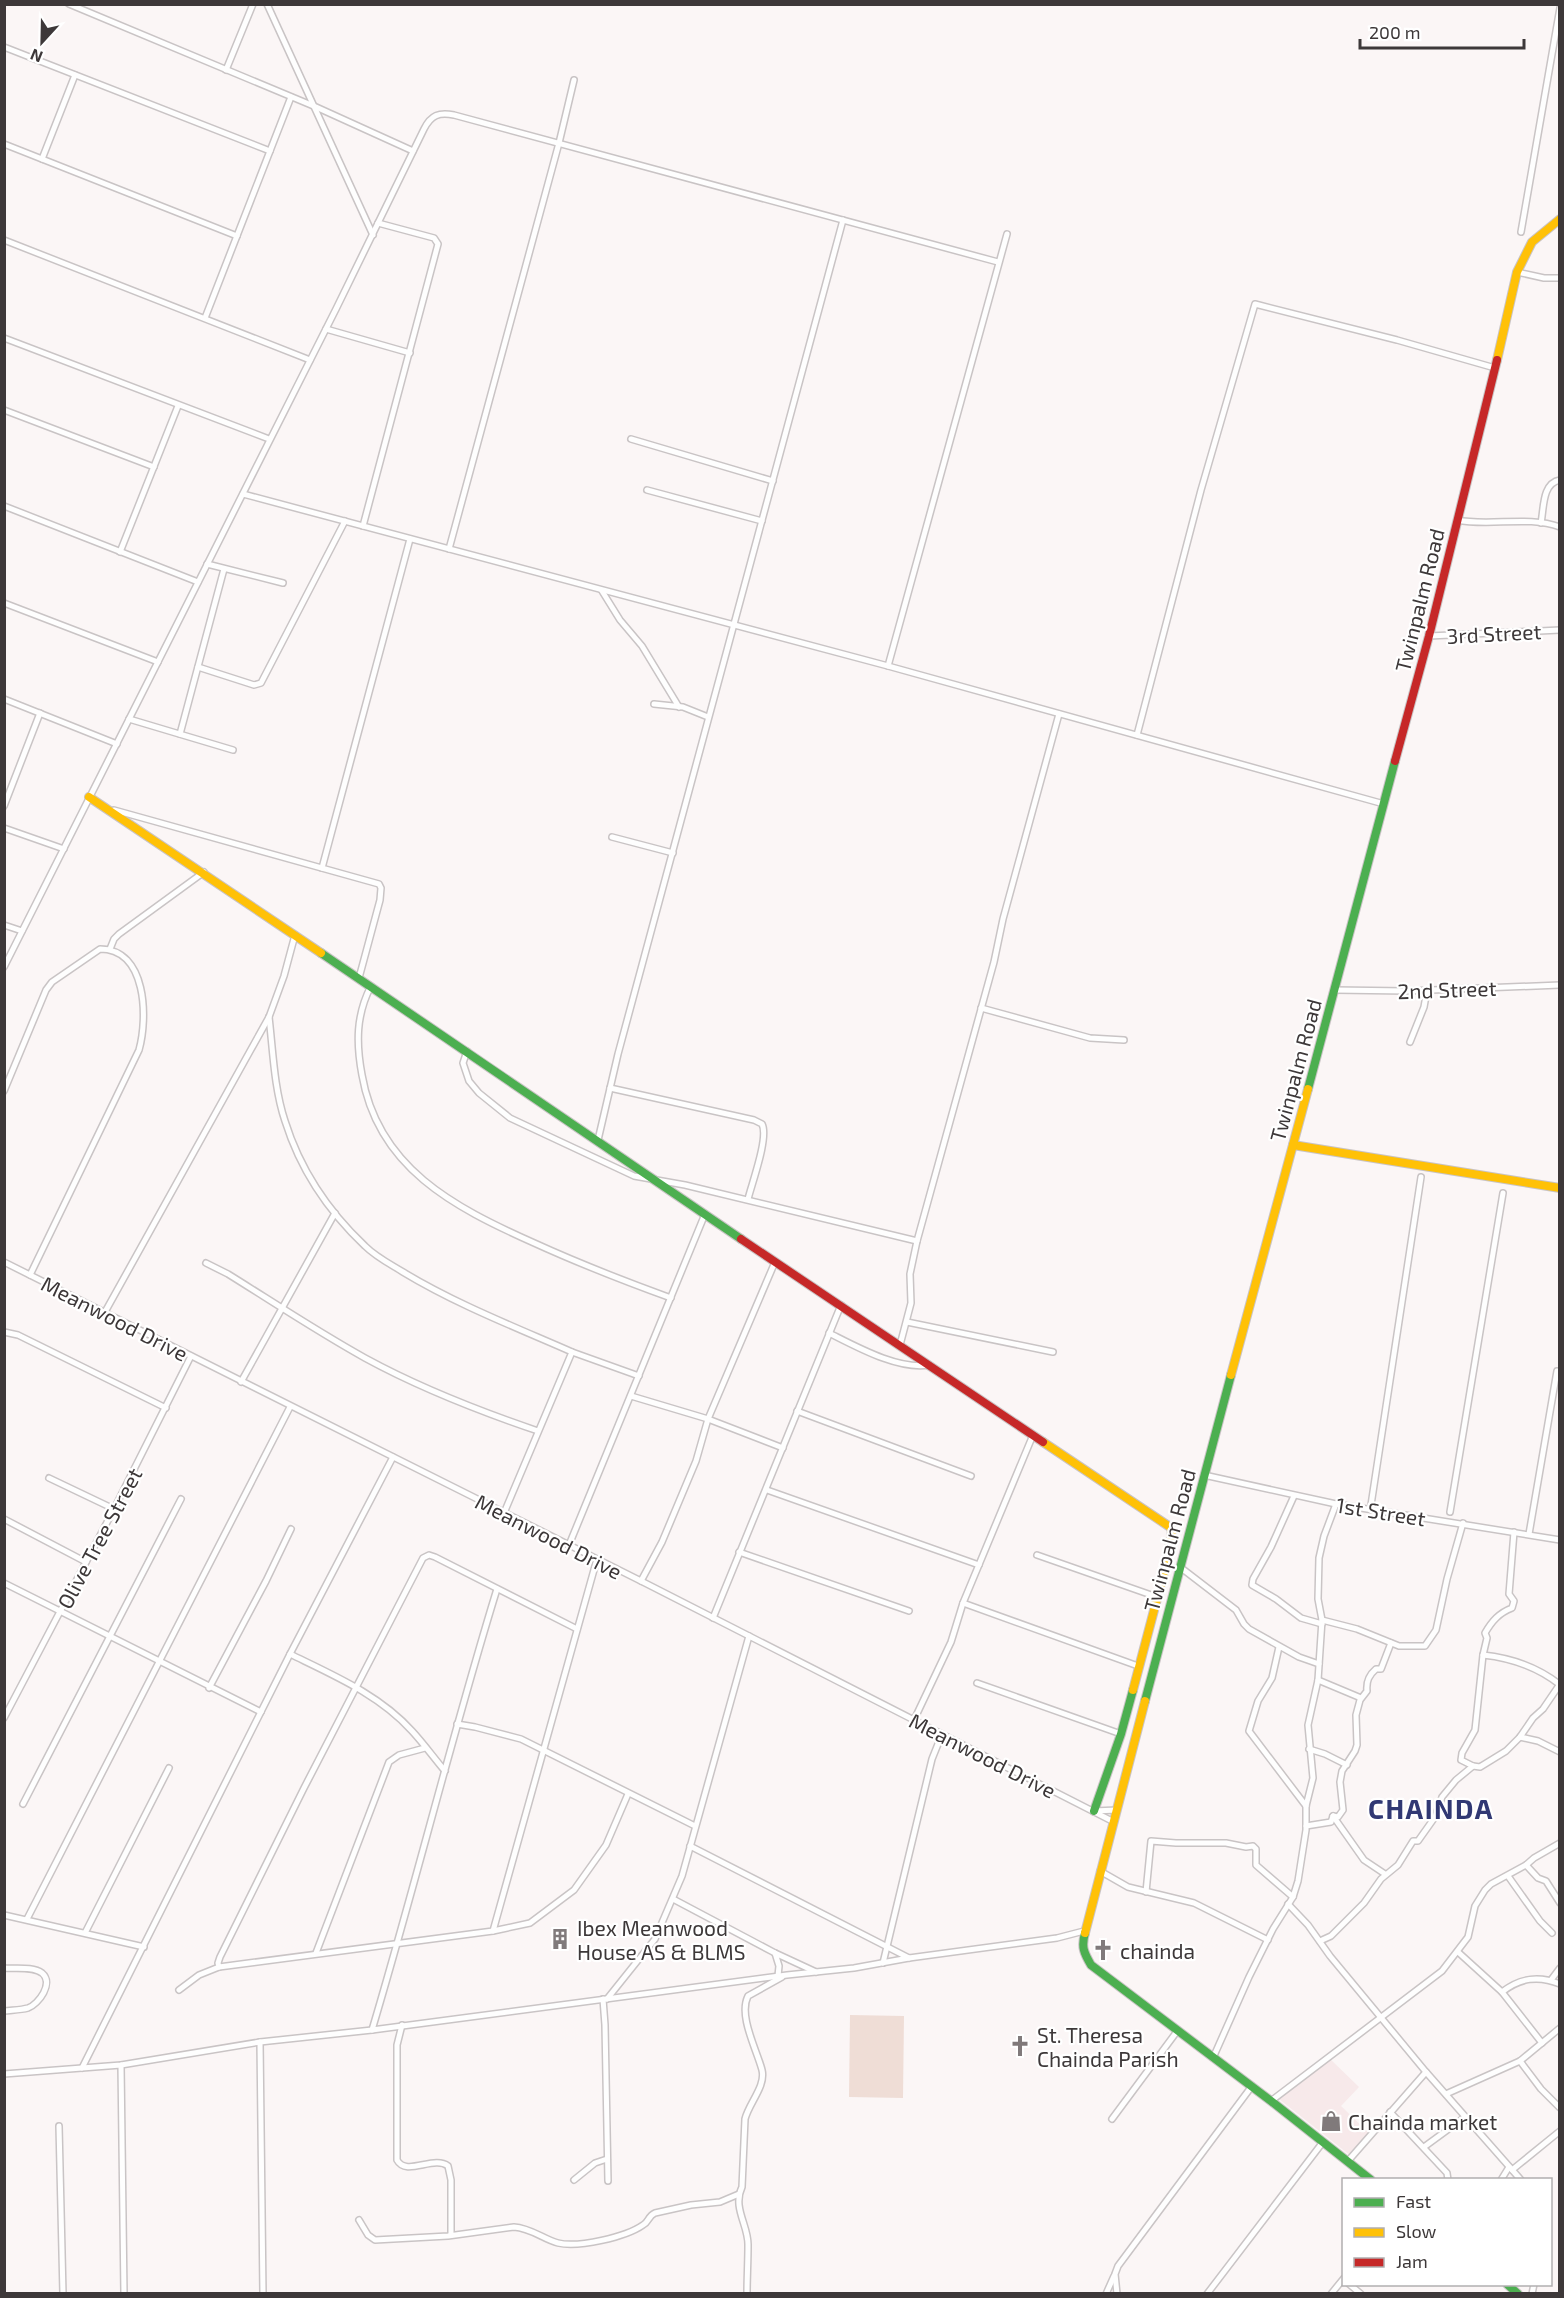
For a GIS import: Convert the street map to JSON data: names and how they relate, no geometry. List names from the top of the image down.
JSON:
{
  "streets": {
    "main road": ["Twinpalm Road"],
    "street": [
      "3rd Street",
      "2nd Street",
      "Meanwood Drive",
      "1st Street",
      "Olive Tree Street"
    ]
  },
  "crossings": [
    ["Twinpalm Road", "3rd Street"],
    ["Twinpalm Road", "2nd Street"],
    ["Twinpalm Road", "Meanwood Drive"],
    ["Twinpalm Road", "1st Street"],
    ["Meanwood Drive", "Olive Tree Street"]
  ],
  "districts": ["CHAINDA"],
  "places": {
    "building": ["Ibex Meanwood House AS & BLMS"],
    "church": ["chainda", "St. Theresa Chainda Parish"],
    "shop": ["Chainda market"]
  },
  "legend": ["Fast", "Slow", "Jam"],
  "scale_bar": "200 m",
  "north": "bottom"
}
